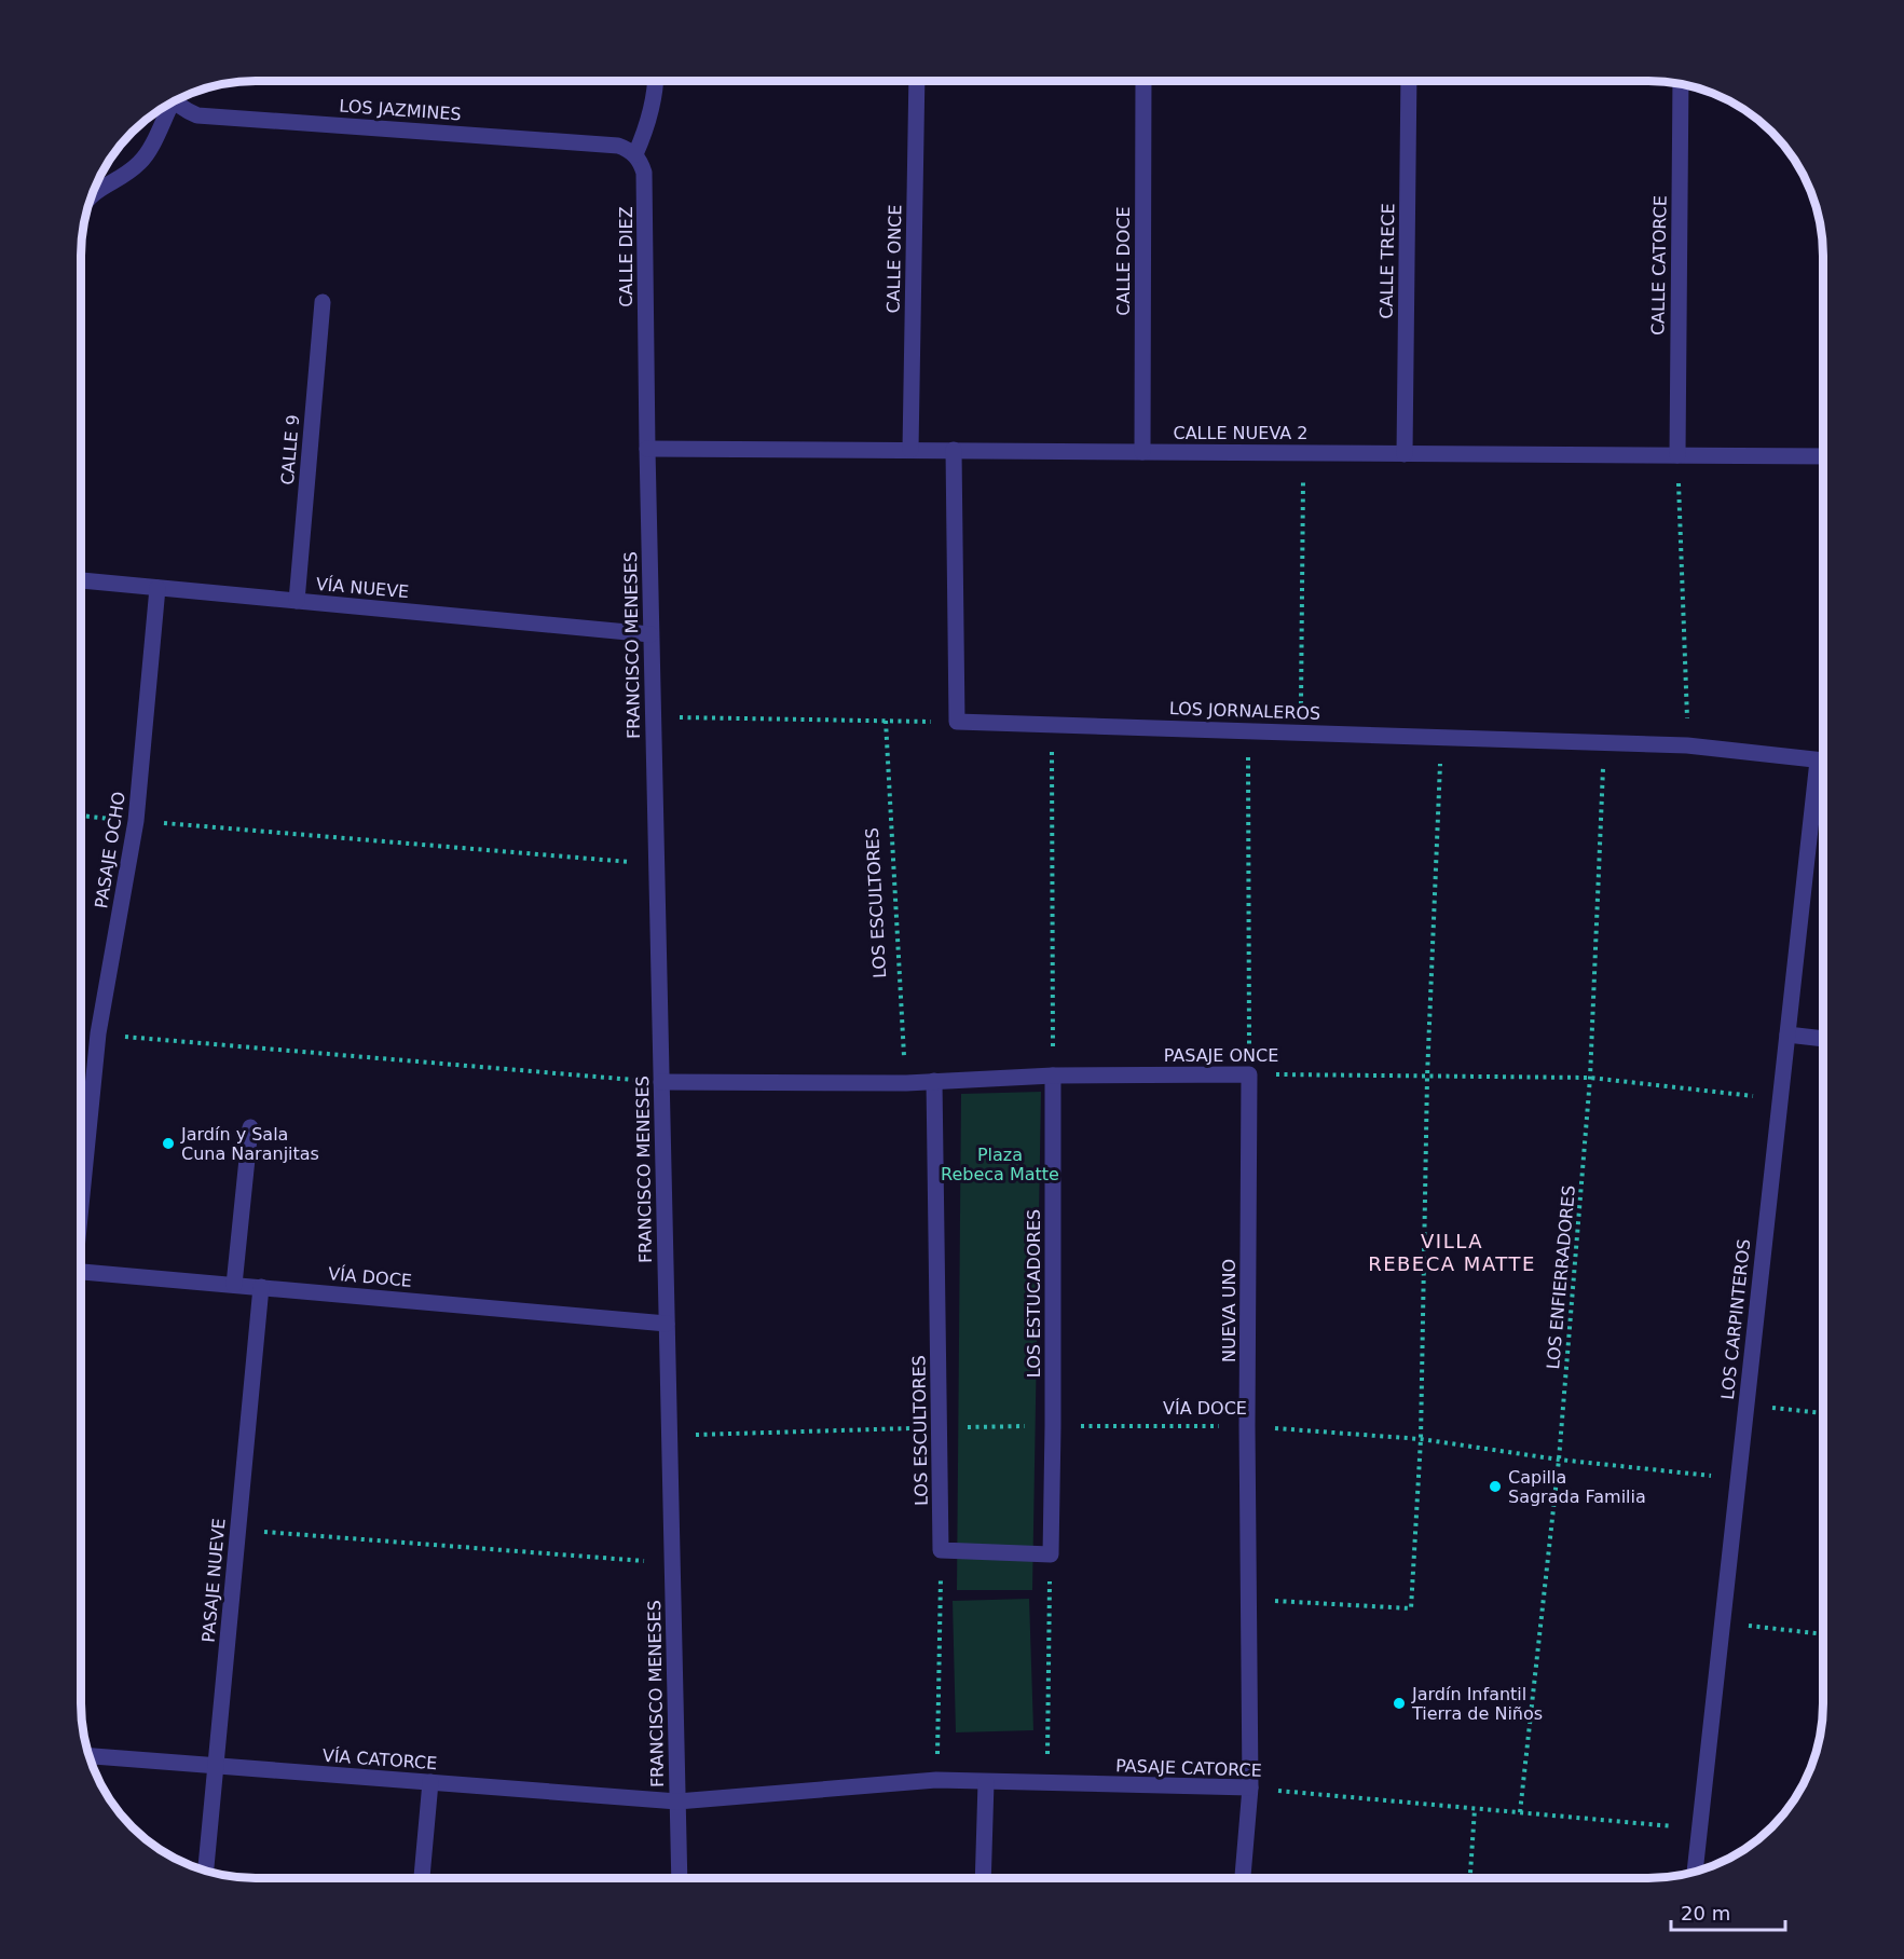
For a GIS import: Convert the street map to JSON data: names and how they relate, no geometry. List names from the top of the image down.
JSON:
{
  "streets": {
    "street": [
      "LOS JAZMINES",
      "CALLE DIEZ",
      "CALLE ONCE",
      "CALLE DOCE",
      "CALLE TRECE",
      "CALLE CATORCE",
      "CALLE NUEVA 2",
      "CALLE 9",
      "VÍA NUEVE",
      "FRANCISCO MENESES",
      "LOS JORNALEROS",
      "PASAJE OCHO",
      "LOS ESCULTORES",
      "PASAJE ONCE",
      "VÍA DOCE",
      "LOS ESTUCADORES",
      "NUEVA UNO",
      "LOS CARPINTEROS",
      "PASAJE NUEVE",
      "VÍA CATORCE",
      "PASAJE CATORCE"
    ],
    "path": ["LOS ENFIERRADORES"]
  },
  "crossings": [
    ["LOS JAZMINES", "CALLE DIEZ"],
    ["CALLE DIEZ", "CALLE NUEVA 2"],
    ["CALLE DIEZ", "FRANCISCO MENESES"],
    ["CALLE ONCE", "CALLE NUEVA 2"],
    ["CALLE DOCE", "CALLE NUEVA 2"],
    ["CALLE TRECE", "CALLE NUEVA 2"],
    ["CALLE CATORCE", "CALLE NUEVA 2"],
    ["CALLE NUEVA 2", "FRANCISCO MENESES"],
    ["CALLE 9", "VÍA NUEVE"],
    ["VÍA NUEVE", "FRANCISCO MENESES"],
    ["VÍA NUEVE", "PASAJE OCHO"],
    ["FRANCISCO MENESES", "PASAJE ONCE"],
    ["FRANCISCO MENESES", "VÍA DOCE"],
    ["FRANCISCO MENESES", "VÍA CATORCE"],
    ["FRANCISCO MENESES", "PASAJE CATORCE"],
    ["LOS JORNALEROS", "LOS ENFIERRADORES"],
    ["LOS JORNALEROS", "LOS CARPINTEROS"],
    ["LOS ESCULTORES", "PASAJE ONCE"],
    ["LOS ESCULTORES", "VÍA DOCE"],
    ["PASAJE ONCE", "LOS ENFIERRADORES"],
    ["PASAJE ONCE", "LOS ESTUCADORES"],
    ["PASAJE ONCE", "NUEVA UNO"],
    ["PASAJE ONCE", "LOS CARPINTEROS"],
    ["VÍA DOCE", "LOS ENFIERRADORES"],
    ["VÍA DOCE", "LOS ESTUCADORES"],
    ["VÍA DOCE", "NUEVA UNO"],
    ["VÍA DOCE", "LOS CARPINTEROS"],
    ["VÍA DOCE", "PASAJE NUEVE"],
    ["LOS ENFIERRADORES", "PASAJE CATORCE"],
    ["NUEVA UNO", "PASAJE CATORCE"],
    ["LOS CARPINTEROS", "PASAJE CATORCE"],
    ["PASAJE NUEVE", "VÍA CATORCE"],
    ["VÍA CATORCE", "PASAJE CATORCE"]
  ],
  "districts": ["VILLA REBECA MATTE"],
  "parks": ["Plaza Rebeca Matte"],
  "places": ["Jardín y Sala Cuna Naranjitas", "Capilla Sagrada Familia", "Jardín Infantil Tierra de Niños"],
  "scale_bar": "20 m"
}
